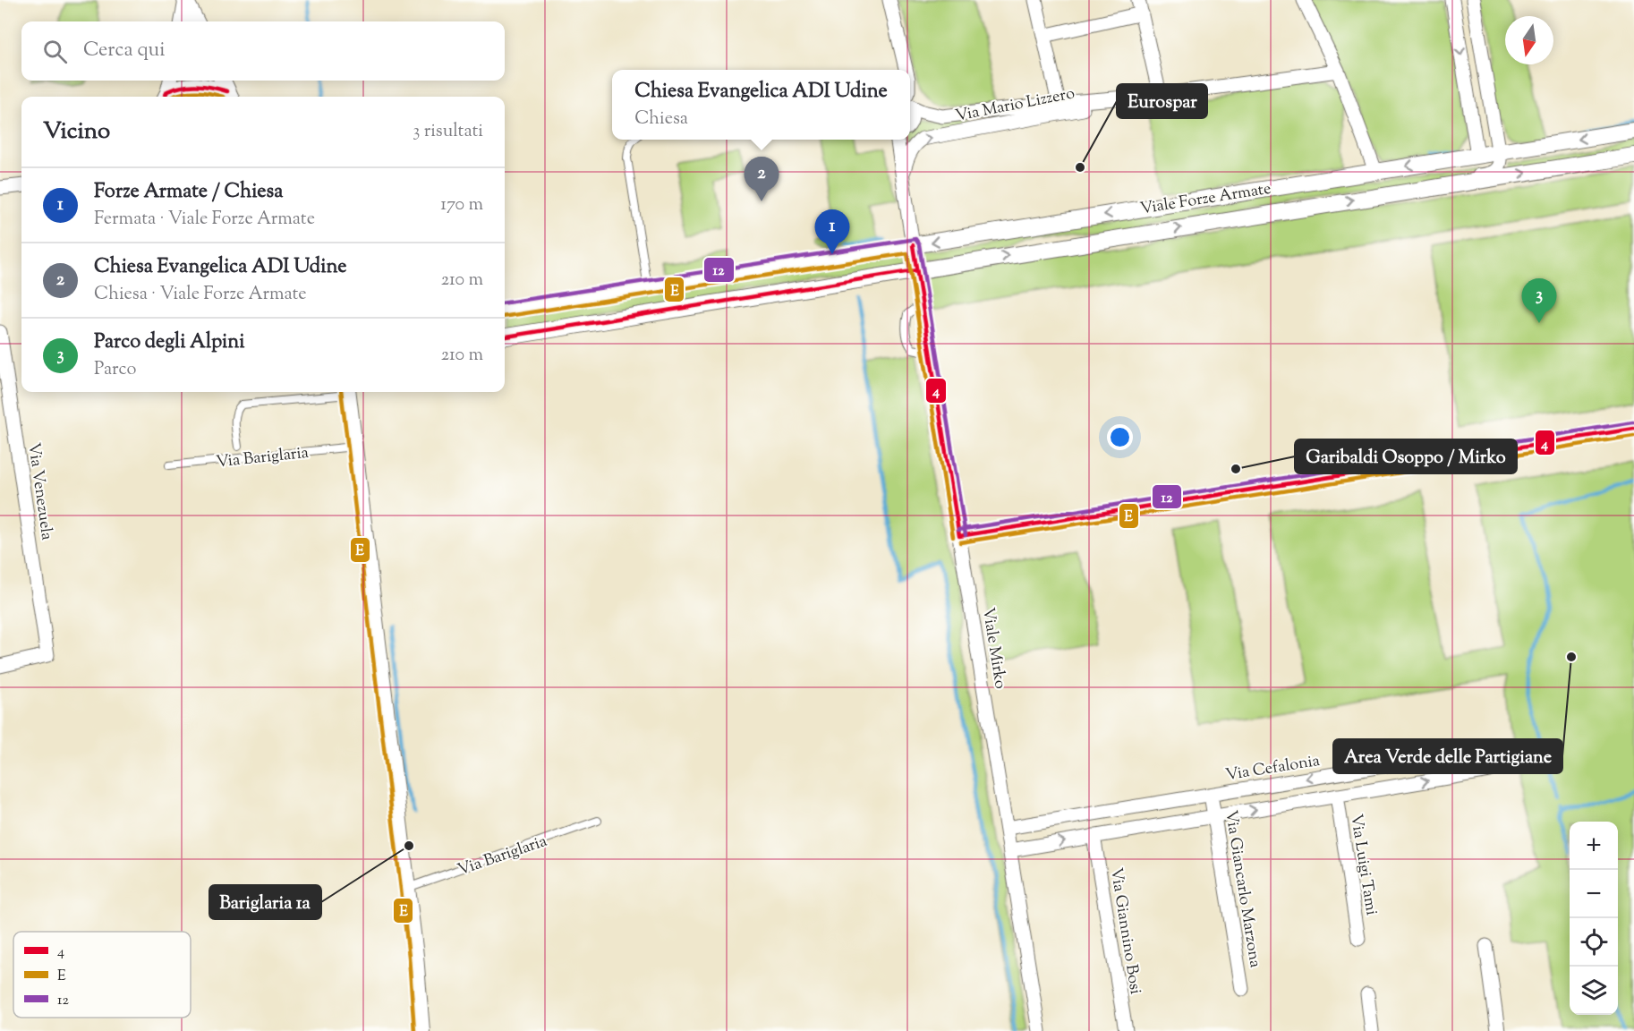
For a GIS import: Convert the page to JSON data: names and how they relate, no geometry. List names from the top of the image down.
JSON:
{
  "streets": {
    "street": [
      "Via Mario Lizzero",
      "Viale Forze Armate",
      "Via Bariglaria",
      "Via Venezuela",
      "Viale Mirko",
      "Via Cefalonia",
      "Via Luigi Tami",
      "Via Giancarlo Marzona",
      "Via Giannino Bosi"
    ]
  },
  "crossings": [
    ["Via Mario Lizzero", "Viale Forze Armate"],
    ["Viale Forze Armate", "Viale Mirko"],
    ["Viale Mirko", "Via Cefalonia"],
    ["Via Cefalonia", "Via Luigi Tami"],
    ["Via Cefalonia", "Via Giancarlo Marzona"],
    ["Via Cefalonia", "Via Giannino Bosi"]
  ],
  "places": [
    "Eurospar",
    "Garibaldi Osoppo / Mirko",
    "Area Verde delle Partigiane",
    "Bariglaria 1a"
  ],
  "lines": ["transit line 4", "transit line E", "transit line 12"],
  "legend": ["4", "E", "12"],
  "north": "bottom",
  "page": {
    "search": "Cerca qui",
    "popup": ["Chiesa Evangelica ADI Udine", "Chiesa"],
    "heading": ["Vicino", "3 risultati"],
    "pins": ["2", "1", "3"],
    "list": [
      {
        "mark": "1",
        "name": "Forze Armate / Chiesa",
        "note": "Fermata · Viale Forze Armate",
        "value": "170 m"
      },
      {
        "mark": "2",
        "name": "Chiesa Evangelica ADI Udine",
        "note": "Chiesa · Viale Forze Armate",
        "value": "210 m"
      },
      {
        "mark": "3",
        "name": "Parco degli Alpini",
        "note": "Parco",
        "value": "210 m"
      }
    ],
    "map_buttons": ["+", "−"]
  }
}
